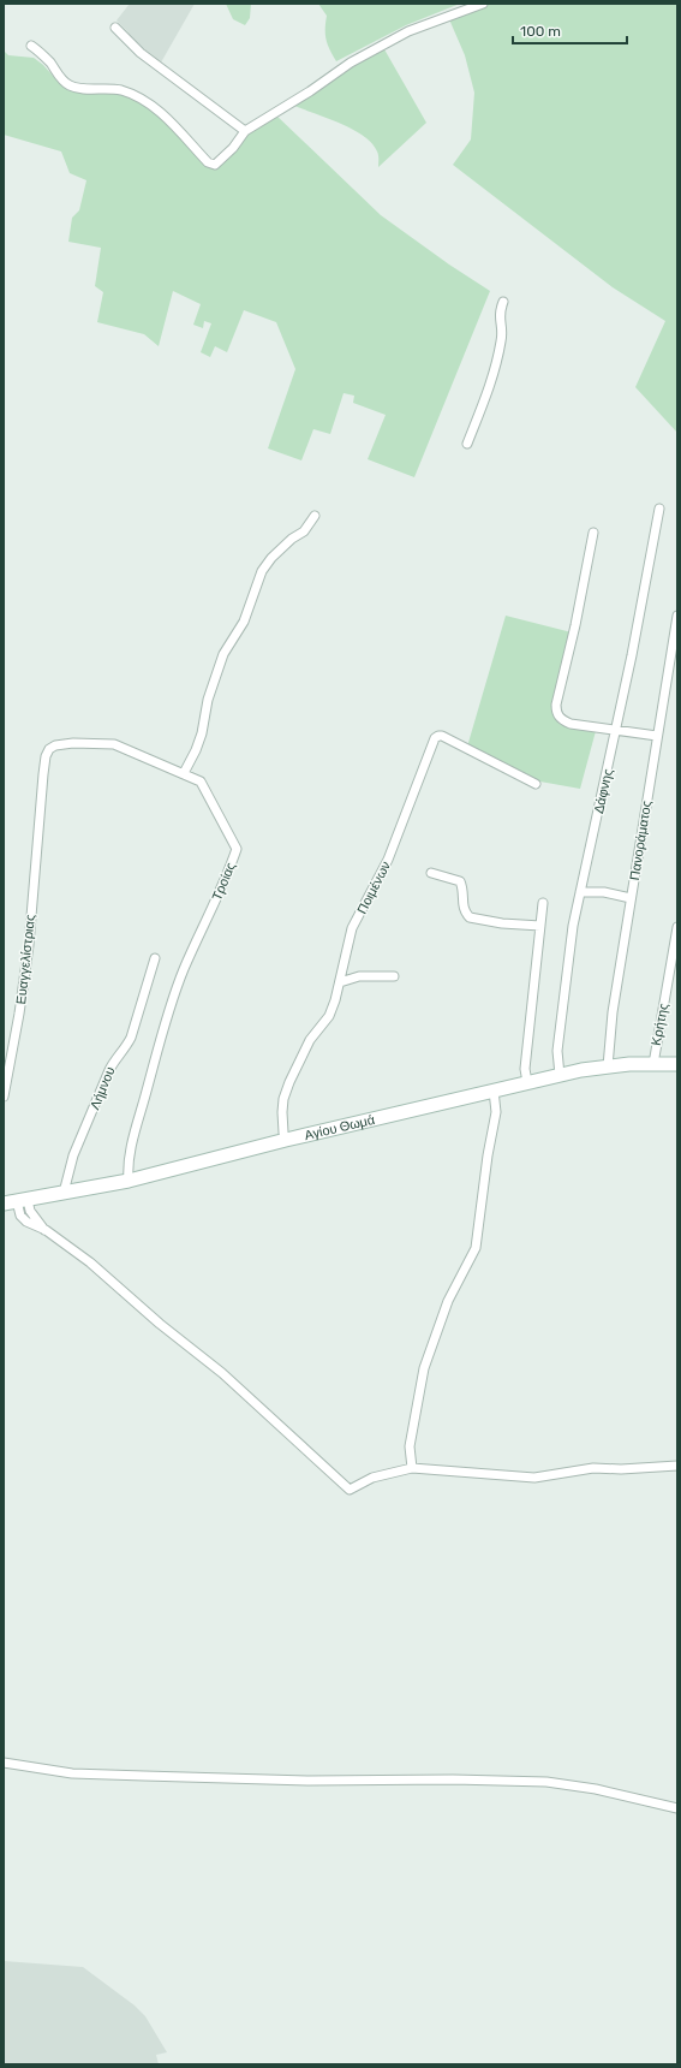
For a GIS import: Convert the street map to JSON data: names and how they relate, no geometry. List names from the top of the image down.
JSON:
{
  "streets": {
    "main road": ["Αγίου Θωμά"],
    "street": [
      "Δάφνης",
      "Πανοράματος",
      "Τροίας",
      "Ποιμένων",
      "Ευαγγελίστριας",
      "Κρήτης",
      "Λήμνου"
    ]
  },
  "crossings": [
    ["Δάφνης", "Αγίου Θωμά"],
    ["Πανοράματος", "Αγίου Θωμά"],
    ["Τροίας", "Ευαγγελίστριας"],
    ["Τροίας", "Αγίου Θωμά"],
    ["Ποιμένων", "Αγίου Θωμά"],
    ["Κρήτης", "Αγίου Θωμά"],
    ["Λήμνου", "Αγίου Θωμά"]
  ],
  "scale_bar": "100 m"
}
